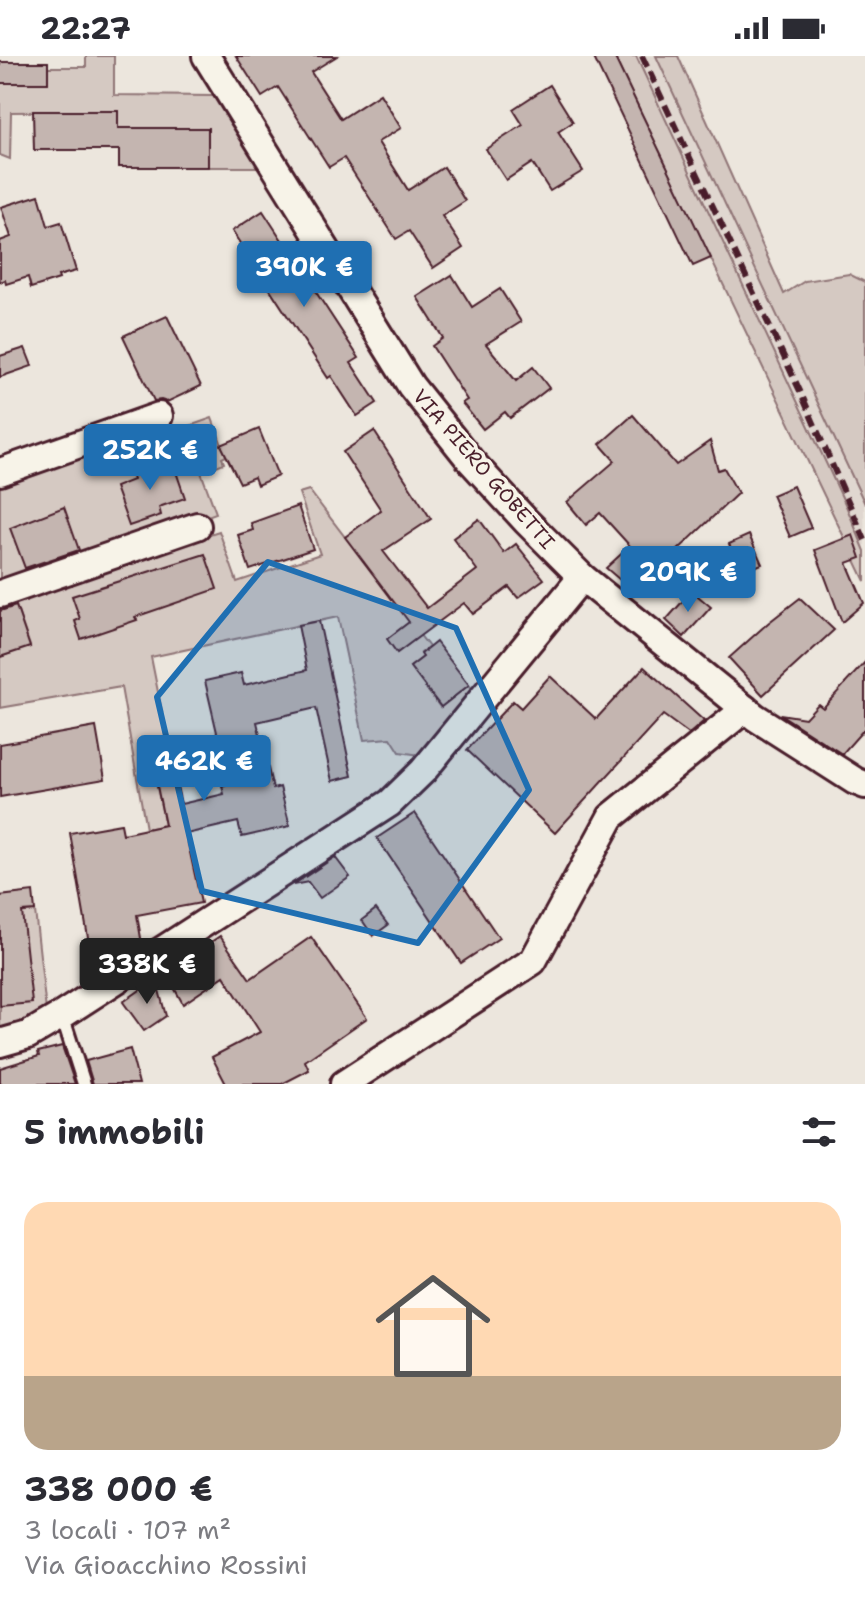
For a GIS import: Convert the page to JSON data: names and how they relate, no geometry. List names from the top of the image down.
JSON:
{
  "streets": {
    "street": ["VIA PIERO GOBETTI"]
  },
  "page": {
    "status": "22:27",
    "price": [
      "390K €",
      "252K €",
      "209K €",
      "462K €",
      "338K €"
    ],
    "heading": "5 immobili",
    "list": [
      {
        "name": "338 000 €",
        "note": "3 locali · 107 m² · Via Gioacchino Rossini"
      }
    ]
  }
}
